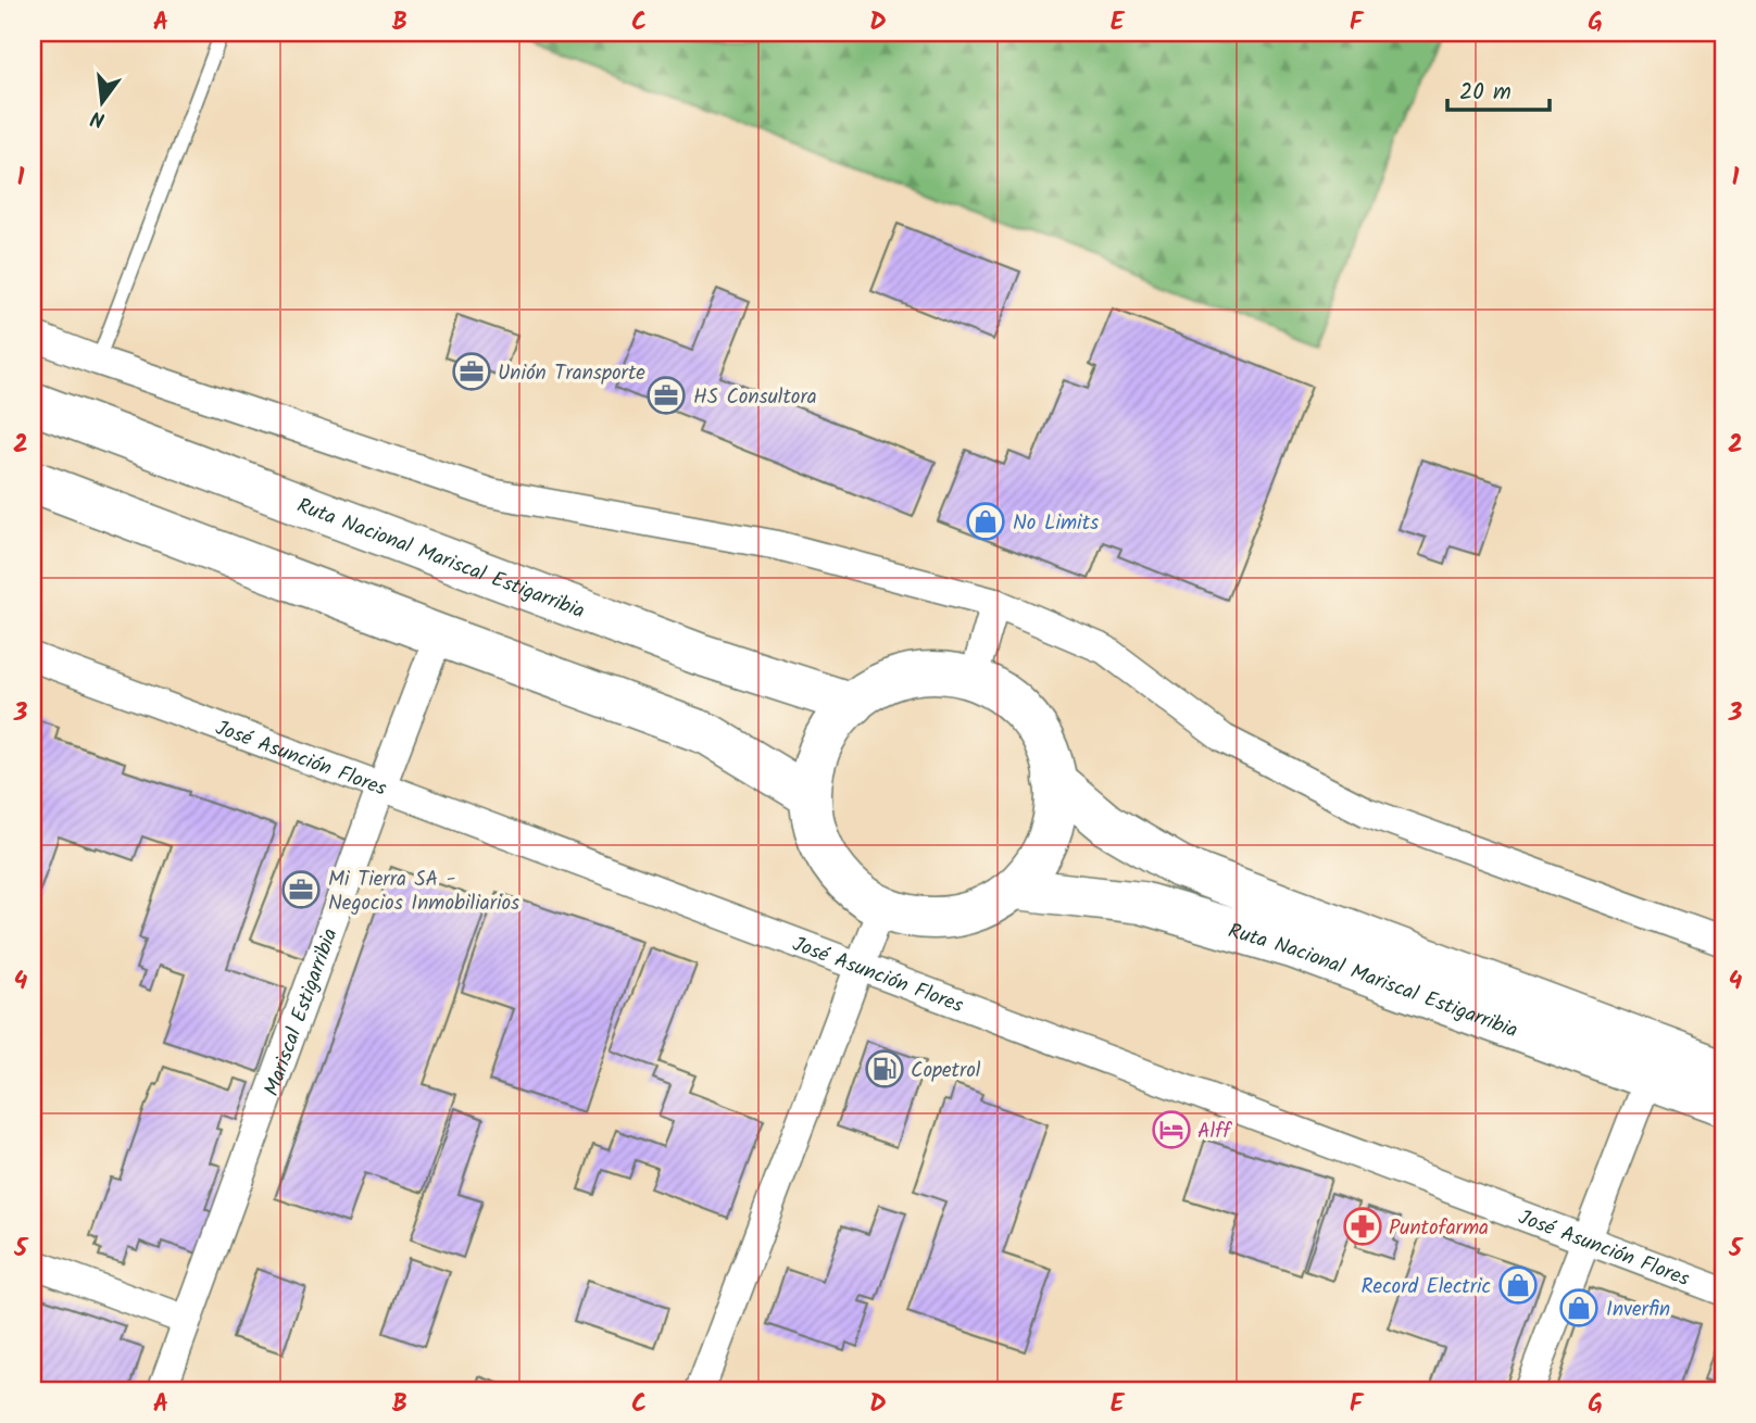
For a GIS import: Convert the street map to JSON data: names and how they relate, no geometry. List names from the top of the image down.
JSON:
{
  "streets": {
    "highway": ["Ruta Nacional Mariscal Estigarribia"],
    "street": ["José Asunción Flores", "Mariscal Estigarribia"]
  },
  "crossings": [
    ["José Asunción Flores", "Mariscal Estigarribia"]
  ],
  "places": {
    "office": ["Unión Transporte", "HS Consultora", "Mi Tierra SA - Negocios Inmobiliarios"],
    "shop": ["No Limits", "Record Electric", "Inverfin"],
    "fuel station": ["Copetrol"],
    "hotel": ["Alff"],
    "pharmacy": ["Puntofarma"]
  },
  "scale_bar": "20 m",
  "north": "bottom",
  "grid": {
    "columns": [
      "A",
      "B",
      "C",
      "D",
      "E",
      "F",
      "G"
    ],
    "rows": [
      "1",
      "2",
      "3",
      "4",
      "5"
    ]
  }
}
